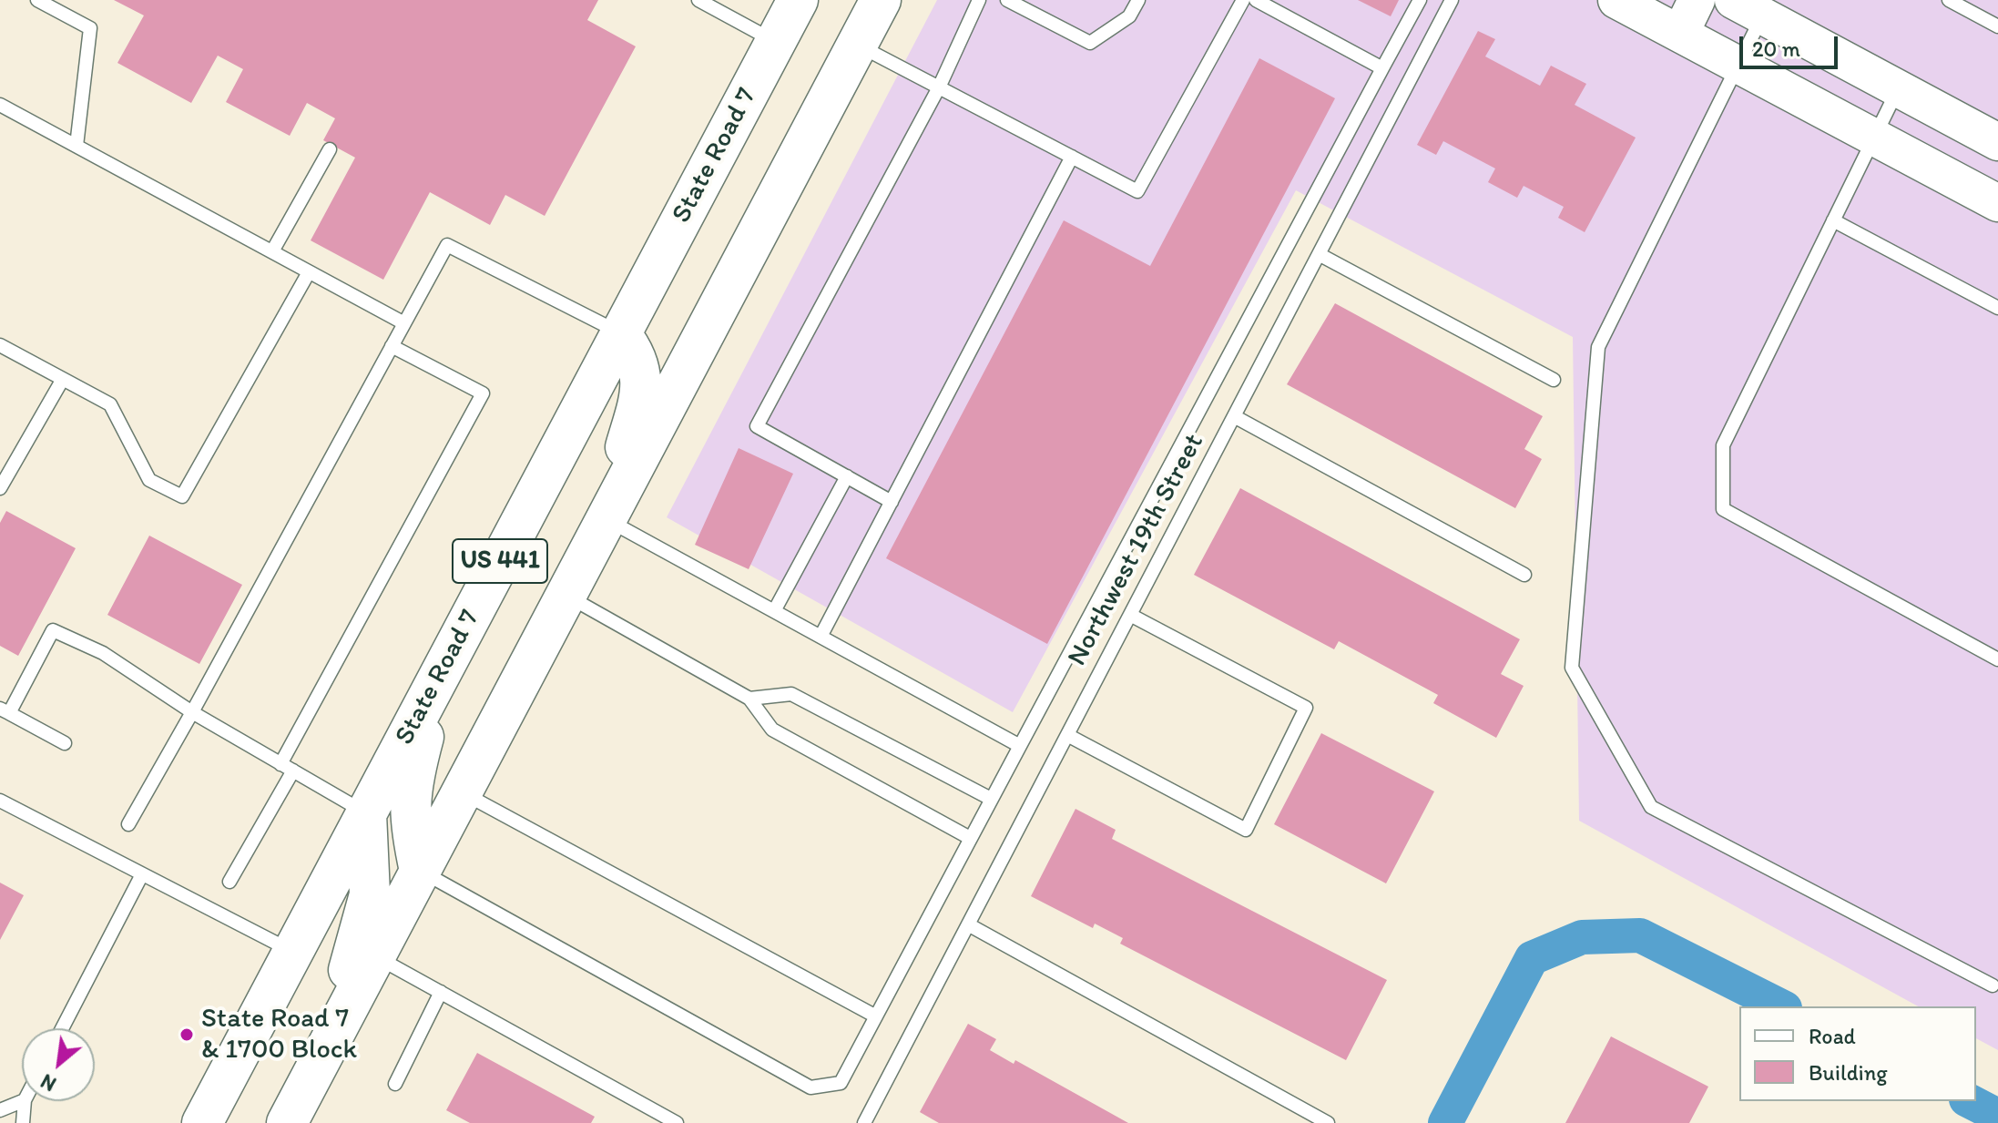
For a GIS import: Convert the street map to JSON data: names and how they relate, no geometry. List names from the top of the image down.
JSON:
{
  "streets": {
    "main road": ["State Road 7", "US 441"],
    "lane": ["Northwest 19th Street"]
  },
  "places": ["State Road 7 & 1700 Block"],
  "legend": ["Road", "Building"],
  "scale_bar": "20 m",
  "north": "bottom left"
}
